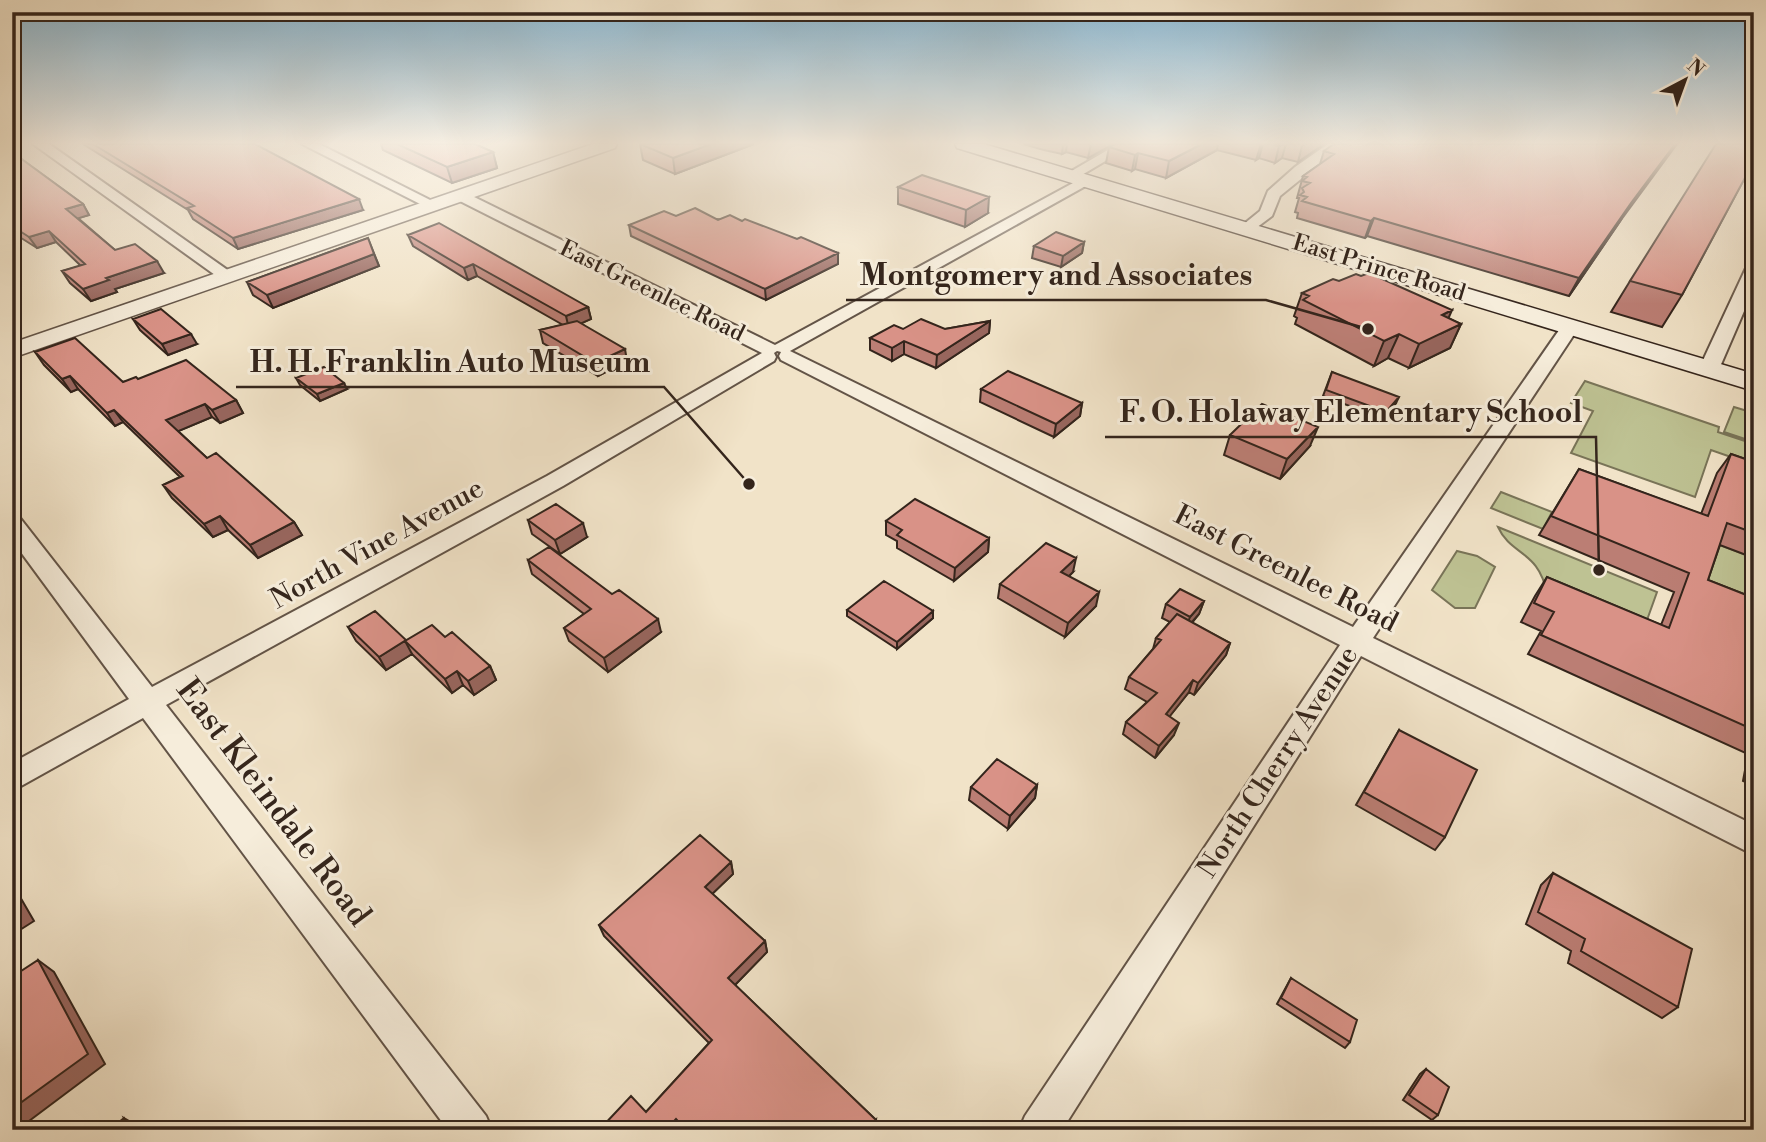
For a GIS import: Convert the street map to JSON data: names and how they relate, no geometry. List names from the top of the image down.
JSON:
{
  "streets": {
    "main road": ["East Prince Road"],
    "street": [
      "East Greenlee Road",
      "North Vine Avenue",
      "North Cherry Avenue",
      "East Kleindale Road"
    ]
  },
  "crossings": [
    ["East Prince Road", "North Cherry Avenue"],
    ["East Greenlee Road", "North Vine Avenue"],
    ["East Greenlee Road", "North Cherry Avenue"],
    ["North Vine Avenue", "East Kleindale Road"]
  ],
  "places": ["Montgomery and Associates", "H. H. Franklin Auto Museum", "F. O. Holaway Elementary School"],
  "north": "top right"
}
